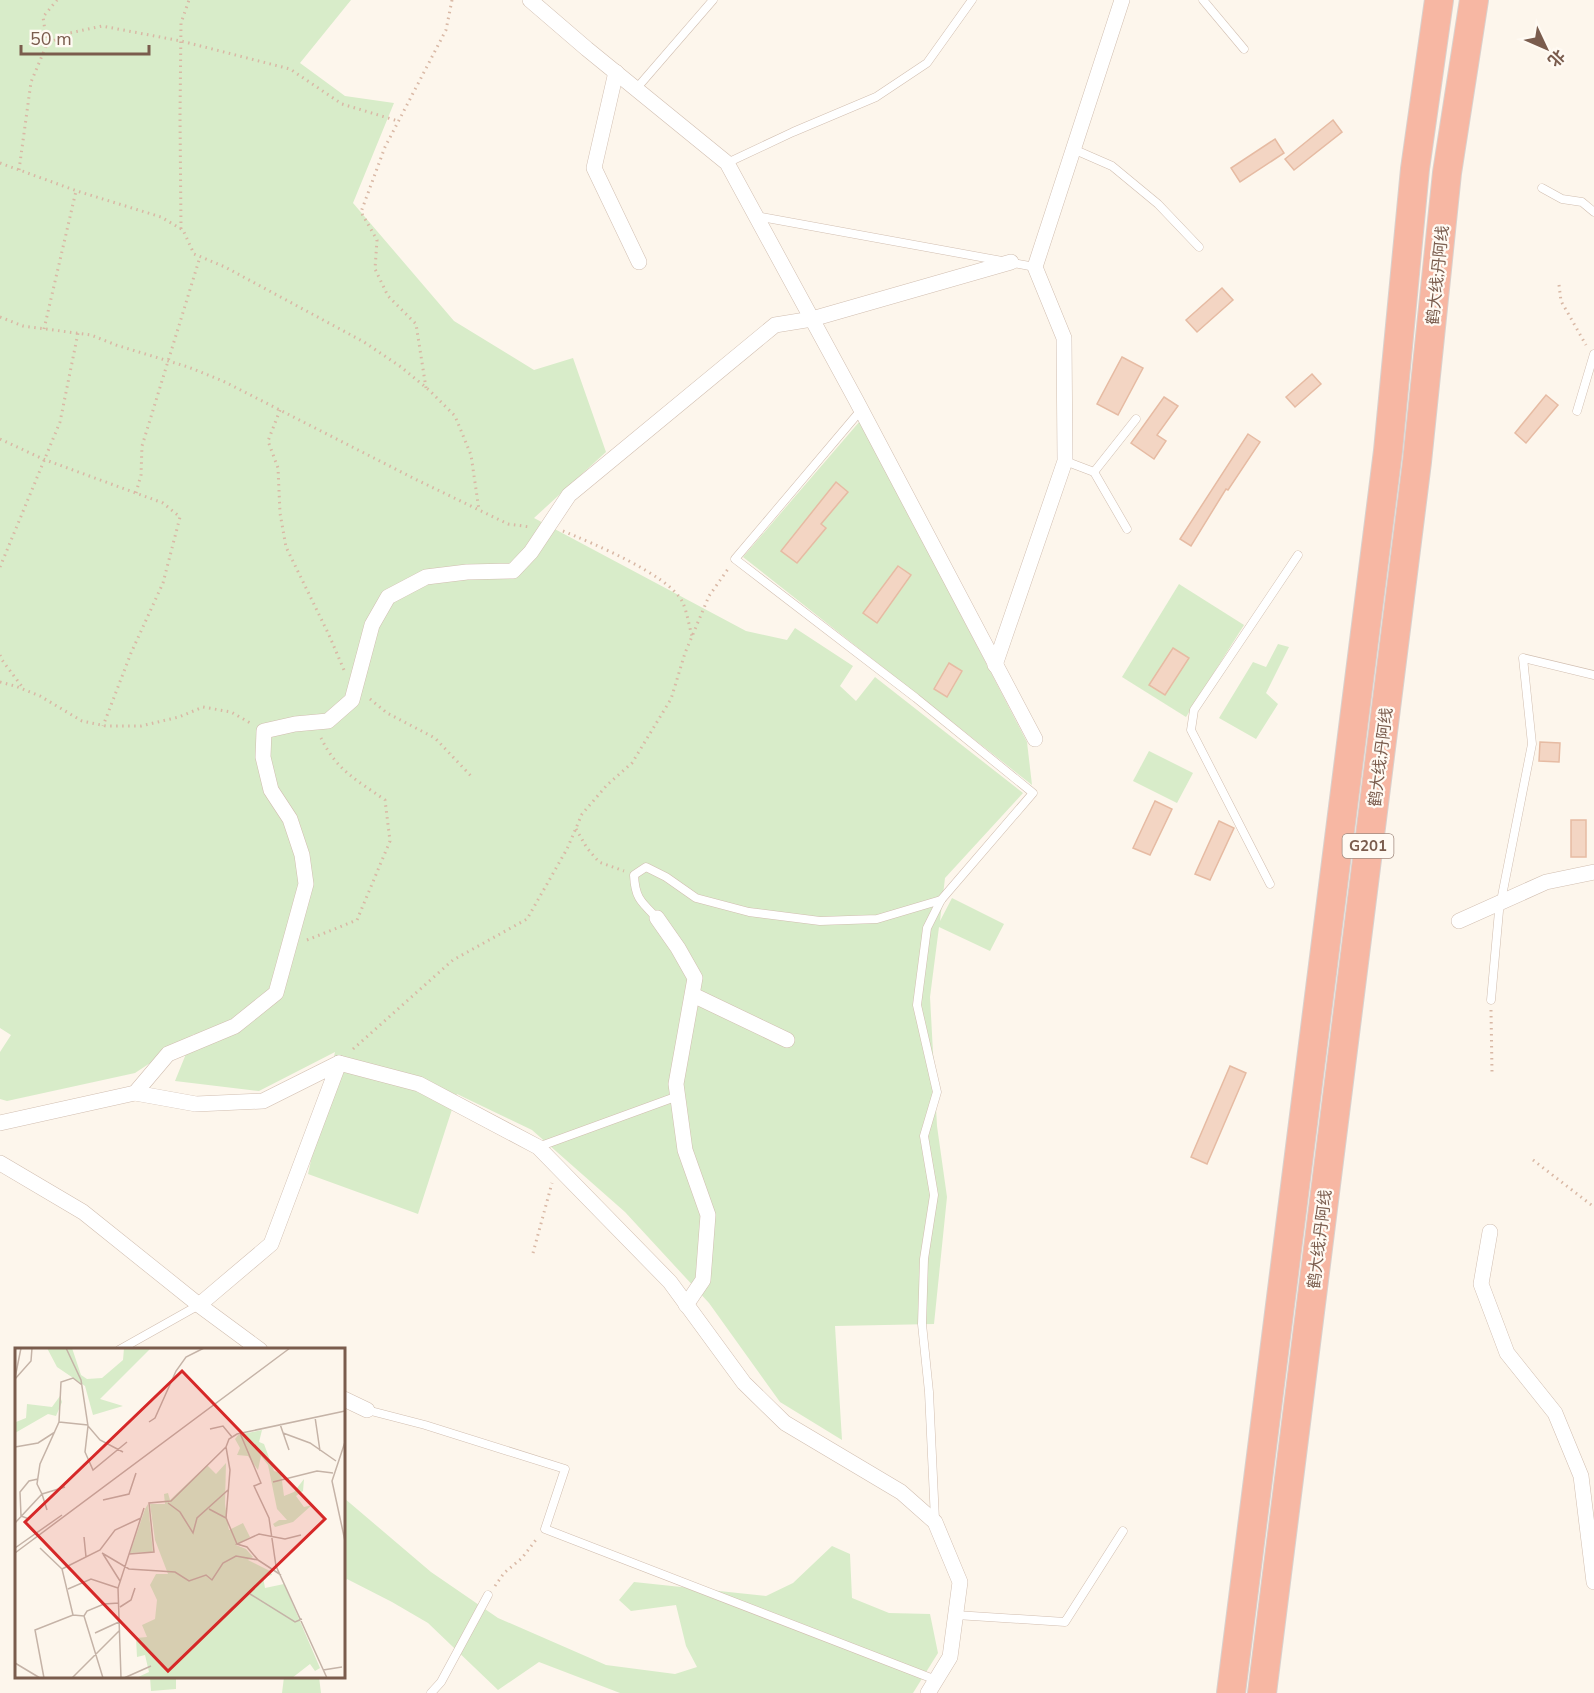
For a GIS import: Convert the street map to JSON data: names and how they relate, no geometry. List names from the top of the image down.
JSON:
{
  "streets": {
    "highway": ["鹤大线;丹阿线", "G201"]
  },
  "scale_bar": "50 m",
  "north": "bottom right"
}
